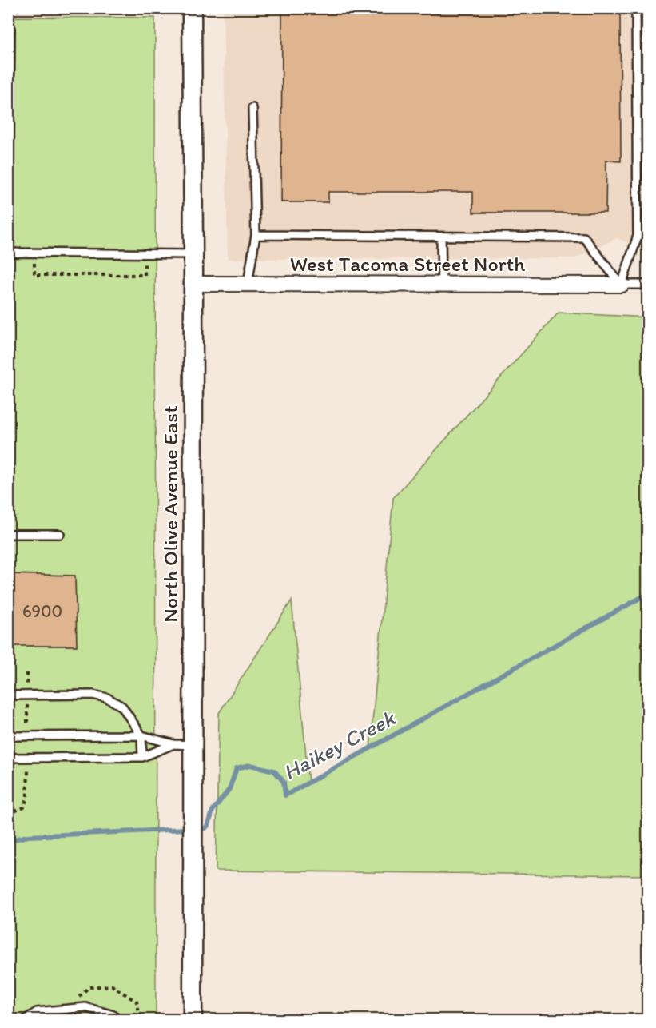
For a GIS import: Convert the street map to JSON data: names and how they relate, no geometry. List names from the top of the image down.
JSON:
{
  "streets": {
    "street": ["West Tacoma Street North", "North Olive Avenue East"]
  },
  "crossings": [
    ["West Tacoma Street North", "North Olive Avenue East"]
  ],
  "water": ["Haikey Creek"],
  "house_numbers": ["6900"]
}
